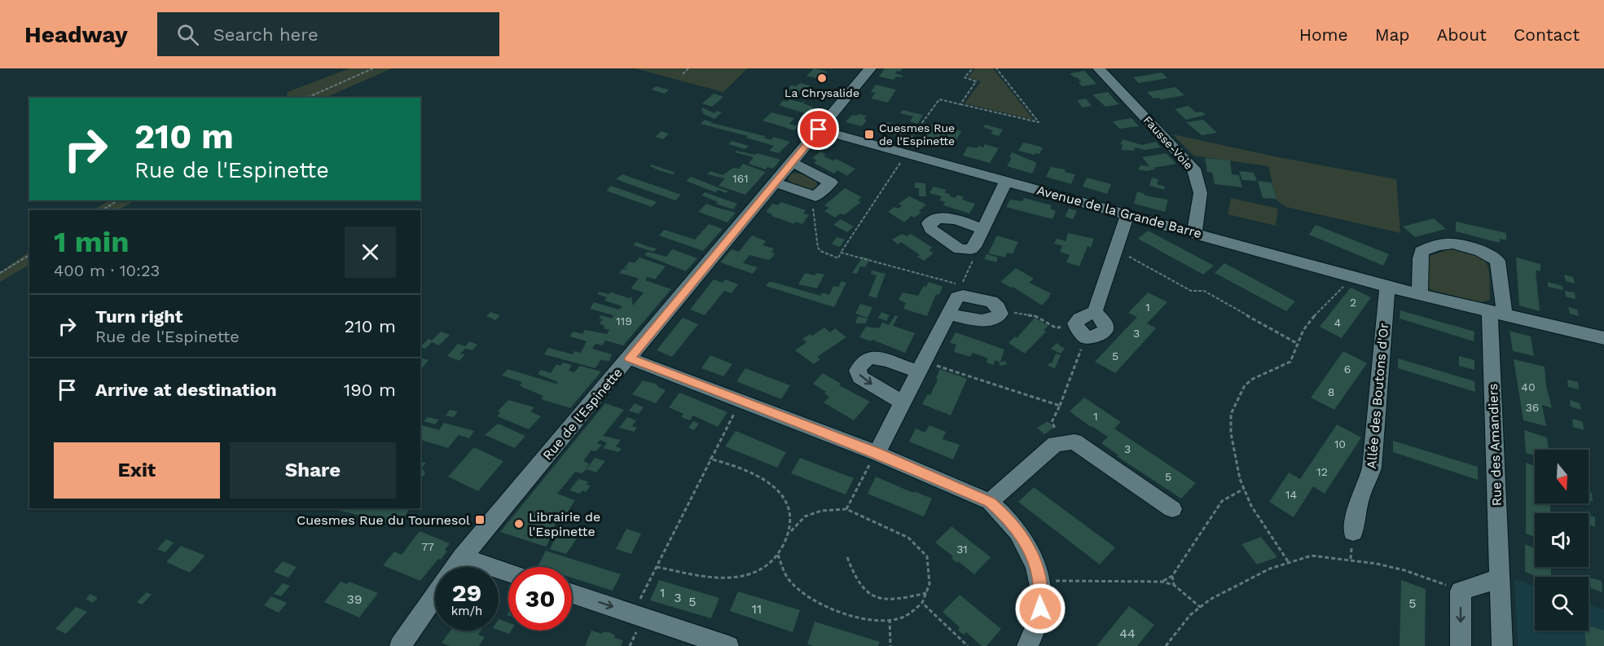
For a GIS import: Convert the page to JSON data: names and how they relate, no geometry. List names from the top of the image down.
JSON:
{
  "streets": {
    "street": [
      "Fausse-Voie",
      "Avenue de la Grande Barre",
      "Allée des Boutons d'Or",
      "Rue de l'Espinette",
      "Rue des Amandiers"
    ]
  },
  "crossings": [
    ["Fausse-Voie", "Avenue de la Grande Barre"],
    ["Avenue de la Grande Barre", "Allée des Boutons d'Or"],
    ["Avenue de la Grande Barre", "Rue de l'Espinette"],
    ["Avenue de la Grande Barre", "Rue des Amandiers"]
  ],
  "places": {
    "other": ["La Chrysalide", "Librairie de l'Espinette"],
    "transit": ["Cuesmes Rue de l'Espinette", "Cuesmes Rue du Tournesol"]
  },
  "house_numbers": [
    "161",
    "2",
    "1",
    "119",
    "4",
    "3",
    "5",
    "6",
    "40",
    "8",
    "36",
    "1",
    "10",
    "3",
    "12",
    "5",
    "14",
    "77",
    "31",
    "1",
    "3",
    "39",
    "5",
    "5",
    "11",
    "44"
  ],
  "north": "bottom",
  "page": {
    "header": "Headway",
    "search": "Search here",
    "nav": [
      "Home",
      "Map",
      "About",
      "Contact"
    ],
    "turn": ["210 m", "Rue de l'Espinette"],
    "heading": ["1 min", "400 m · 10:23"],
    "list": [
      {
        "name": "Turn right",
        "note": "Rue de l'Espinette",
        "value": "210 m"
      },
      {
        "name": "Arrive at destination",
        "value": "190 m"
      }
    ],
    "buttons": ["Exit", "Share"],
    "speed": "29 km/h",
    "limit": "30"
  }
}
